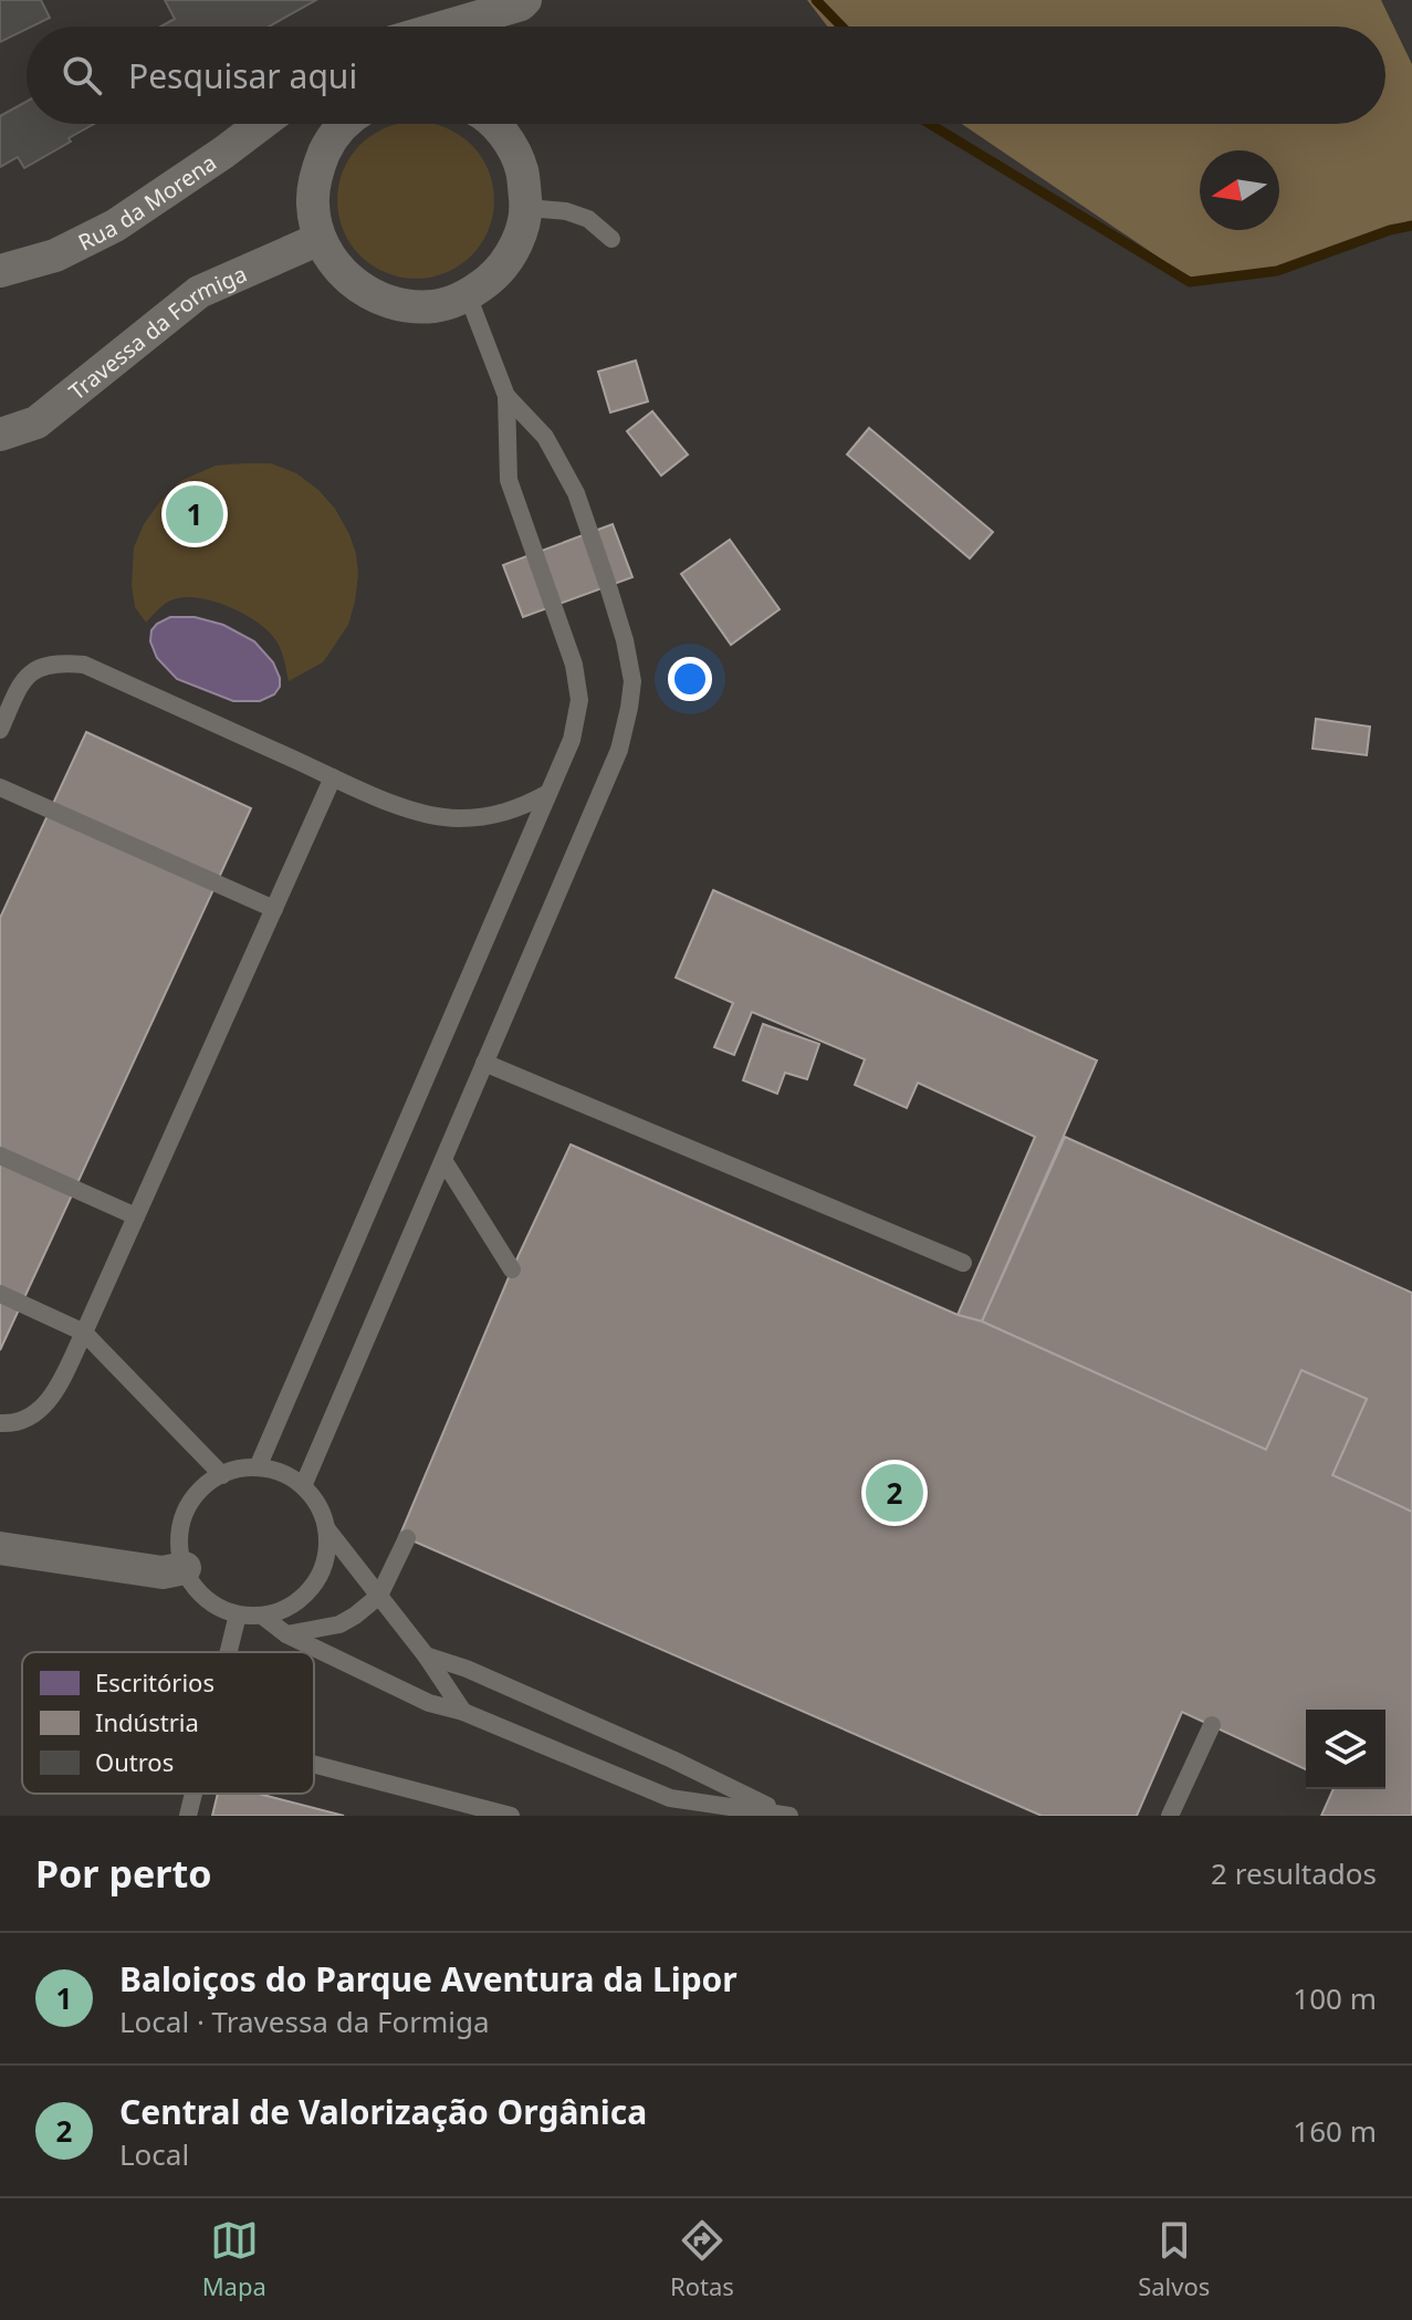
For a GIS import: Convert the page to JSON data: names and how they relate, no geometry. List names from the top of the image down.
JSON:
{
  "streets": {
    "street": ["Rua da Morena", "Travessa da Formiga"]
  },
  "legend": ["Escritórios", "Indústria", "Outros"],
  "north": "left",
  "page": {
    "search": "Pesquisar aqui",
    "pins": ["1", "2"],
    "heading": ["Por perto", "2 resultados"],
    "list": [
      {
        "mark": "1",
        "name": "Baloiços do Parque Aventura da Lipor",
        "note": "Local · Travessa da Formiga",
        "value": "100 m"
      },
      {
        "mark": "2",
        "name": "Central de Valorização Orgânica",
        "note": "Local",
        "value": "160 m"
      }
    ],
    "nav": ["Mapa", "Rotas", "Salvos"]
  }
}
